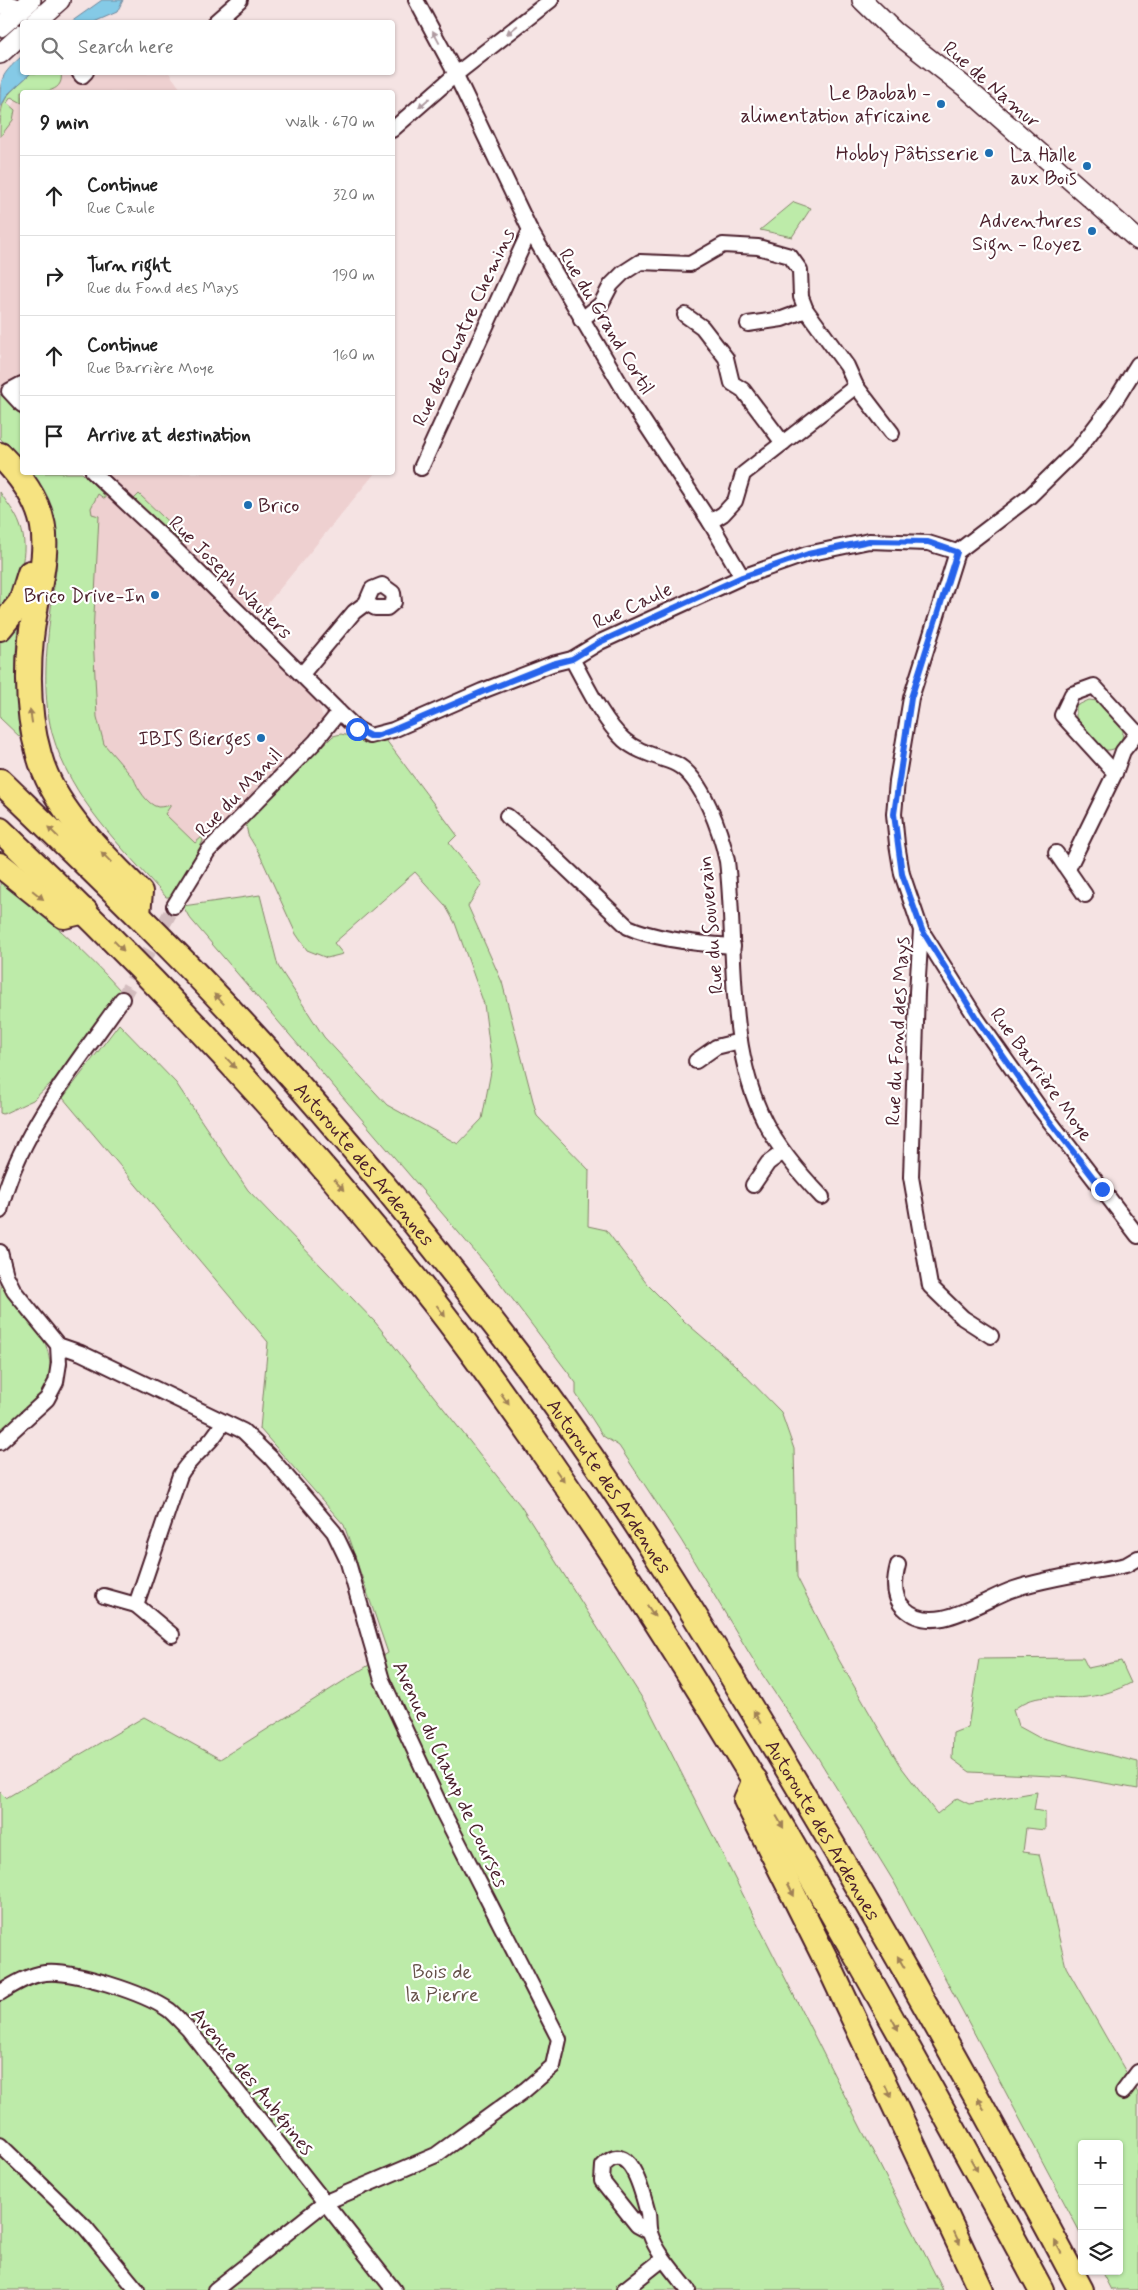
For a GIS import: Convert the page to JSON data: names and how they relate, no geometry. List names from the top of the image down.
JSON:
{
  "streets": {
    "highway": ["Autoroute des Ardennes"],
    "street": [
      "Rue de Namur",
      "Rue du Grand Cortil",
      "Rue des Quatre Chemins",
      "Rue Joseph Wauters",
      "Rue Caule",
      "Rue du Manil",
      "Rue du Souverain",
      "Rue du Fond des Mays",
      "Rue Barrière Moye",
      "Avenue du Champ de Courses",
      "Avenue des Aubépines"
    ]
  },
  "crossings": [
    ["Rue du Grand Cortil", "Rue des Quatre Chemins"],
    ["Rue du Grand Cortil", "Rue Caule"],
    ["Rue Joseph Wauters", "Rue Caule"],
    ["Rue Joseph Wauters", "Rue du Manil"],
    ["Rue Caule", "Rue du Manil"],
    ["Rue Caule", "Rue du Souverain"],
    ["Rue Caule", "Rue du Fond des Mays"],
    ["Rue du Fond des Mays", "Rue Barrière Moye"],
    ["Avenue du Champ de Courses", "Avenue des Aubépines"]
  ],
  "parks": ["Bois de la Pierre"],
  "places": [
    "Le Baobab - alimentation africaine",
    "Hobby Pâtisserie",
    "La Halle aux Bois",
    "Adventures Sign - Royez",
    "Brico",
    "Brico Drive-In",
    "IBIS Bierges"
  ],
  "page": {
    "search": "Search here",
    "heading": ["9 min", "Walk · 670 m"],
    "list": [
      ["Continue", "Rue Caule", "320 m"],
      ["Turn right", "Rue du Fond des Mays", "190 m"],
      ["Continue", "Rue Barrière Moye", "160 m"],
      "Arrive at destination"
    ],
    "map_buttons": ["+", "−"]
  }
}
